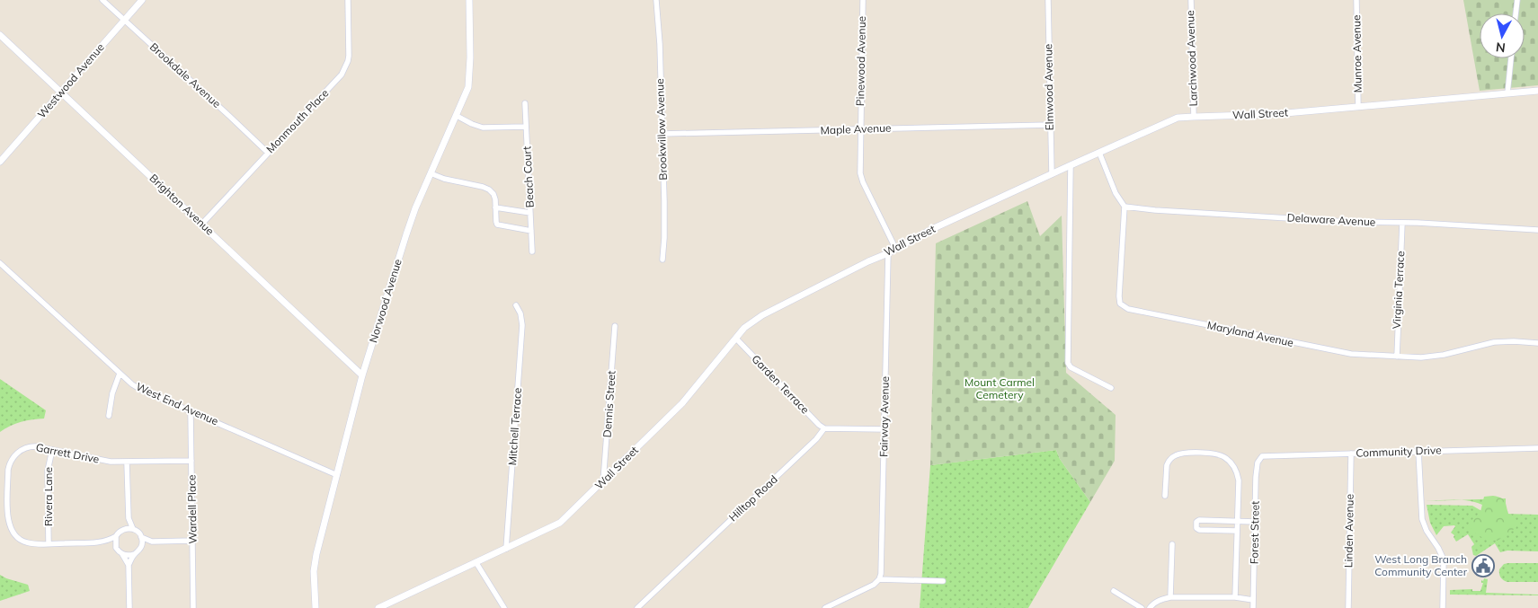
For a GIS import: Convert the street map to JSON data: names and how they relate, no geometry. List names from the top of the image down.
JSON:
{
  "streets": {
    "street": [
      "Munroe Avenue",
      "Larchwood Avenue",
      "Pinewood Avenue",
      "Brookdale Avenue",
      "Westwood Avenue",
      "Elmwood Avenue",
      "Wall Street",
      "Monmouth Place",
      "Brookwillow Avenue",
      "Maple Avenue",
      "Beach Court",
      "Brighton Avenue",
      "Delaware Avenue",
      "Virginia Terrace",
      "Norwood Avenue",
      "Maryland Avenue",
      "Garden Terrace",
      "West End Avenue",
      "Dennis Street",
      "Fairway Avenue",
      "Mitchell Terrace",
      "Community Drive",
      "Garrett Drive",
      "Rivera Lane",
      "Hilltop Road",
      "Wardell Place",
      "Linden Avenue",
      "Forest Street"
    ]
  },
  "crossings": [
    ["Munroe Avenue", "Wall Street"],
    ["Larchwood Avenue", "Wall Street"],
    ["Pinewood Avenue", "Wall Street"],
    ["Pinewood Avenue", "Maple Avenue"],
    ["Brookdale Avenue", "Westwood Avenue"],
    ["Brookdale Avenue", "Monmouth Place"],
    ["Westwood Avenue", "Brighton Avenue"],
    ["Elmwood Avenue", "Wall Street"],
    ["Elmwood Avenue", "Maple Avenue"],
    ["Wall Street", "Garden Terrace"],
    ["Wall Street", "Dennis Street"],
    ["Wall Street", "Fairway Avenue"],
    ["Wall Street", "Mitchell Terrace"],
    ["Monmouth Place", "Brighton Avenue"],
    ["Brookwillow Avenue", "Maple Avenue"],
    ["Brighton Avenue", "Norwood Avenue"],
    ["Delaware Avenue", "Virginia Terrace"],
    ["Delaware Avenue", "Maryland Avenue"],
    ["Virginia Terrace", "Maryland Avenue"],
    ["Norwood Avenue", "West End Avenue"],
    ["Garden Terrace", "Hilltop Road"],
    ["West End Avenue", "Wardell Place"],
    ["Community Drive", "Linden Avenue"],
    ["Community Drive", "Forest Street"],
    ["Garrett Drive", "Rivera Lane"],
    ["Garrett Drive", "Wardell Place"]
  ],
  "parks": ["Mount Carmel Cemetery"],
  "places": {
    "public building": ["West Long Branch Community Center"]
  },
  "north": "bottom"
}
